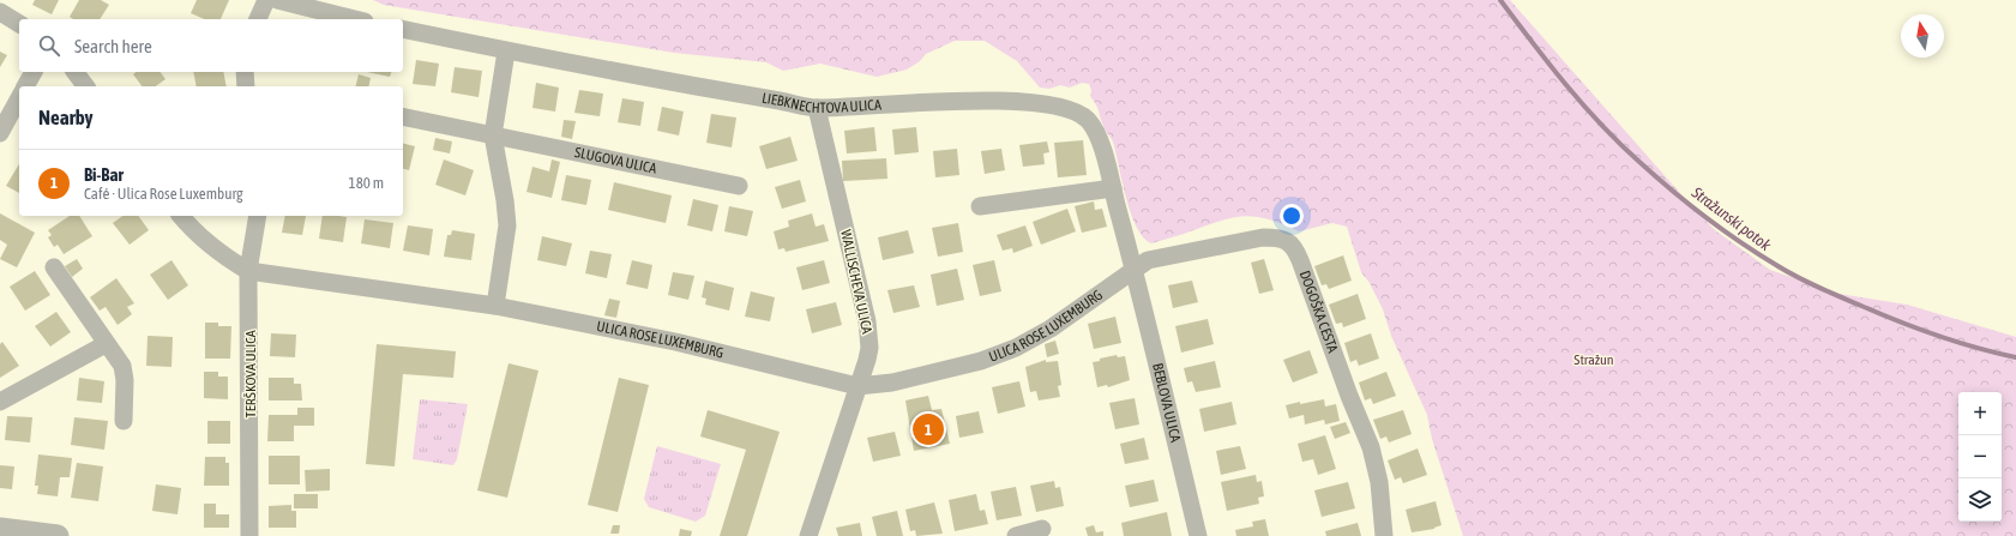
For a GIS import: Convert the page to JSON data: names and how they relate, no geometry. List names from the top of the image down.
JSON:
{
  "streets": {
    "street": [
      "LIEBKNECHTOVA ULICA",
      "SLUGOVA ULICA",
      "WALLISCHEVA ULICA",
      "DOGOŠKA CESTA",
      "ULICA ROSE LUXEMBURG",
      "TERŠKOVA ULICA",
      "BEBLOVA ULICA"
    ]
  },
  "crossings": [
    ["LIEBKNECHTOVA ULICA", "WALLISCHEVA ULICA"],
    ["LIEBKNECHTOVA ULICA", "DOGOŠKA CESTA"],
    ["LIEBKNECHTOVA ULICA", "ULICA ROSE LUXEMBURG"],
    ["LIEBKNECHTOVA ULICA", "BEBLOVA ULICA"],
    ["WALLISCHEVA ULICA", "ULICA ROSE LUXEMBURG"],
    ["DOGOŠKA CESTA", "ULICA ROSE LUXEMBURG"],
    ["DOGOŠKA CESTA", "BEBLOVA ULICA"],
    ["ULICA ROSE LUXEMBURG", "TERŠKOVA ULICA"],
    ["ULICA ROSE LUXEMBURG", "BEBLOVA ULICA"]
  ],
  "water": ["Stražunski potok"],
  "parks": ["Stražun"],
  "north": "top",
  "page": {
    "search": "Search here",
    "heading": "Nearby",
    "list": [
      {
        "mark": "1",
        "name": "Bi-Bar",
        "note": "Café · Ulica Rose Luxemburg",
        "value": "180 m"
      }
    ],
    "map_buttons": ["+", "−"],
    "pins": "1"
  }
}
